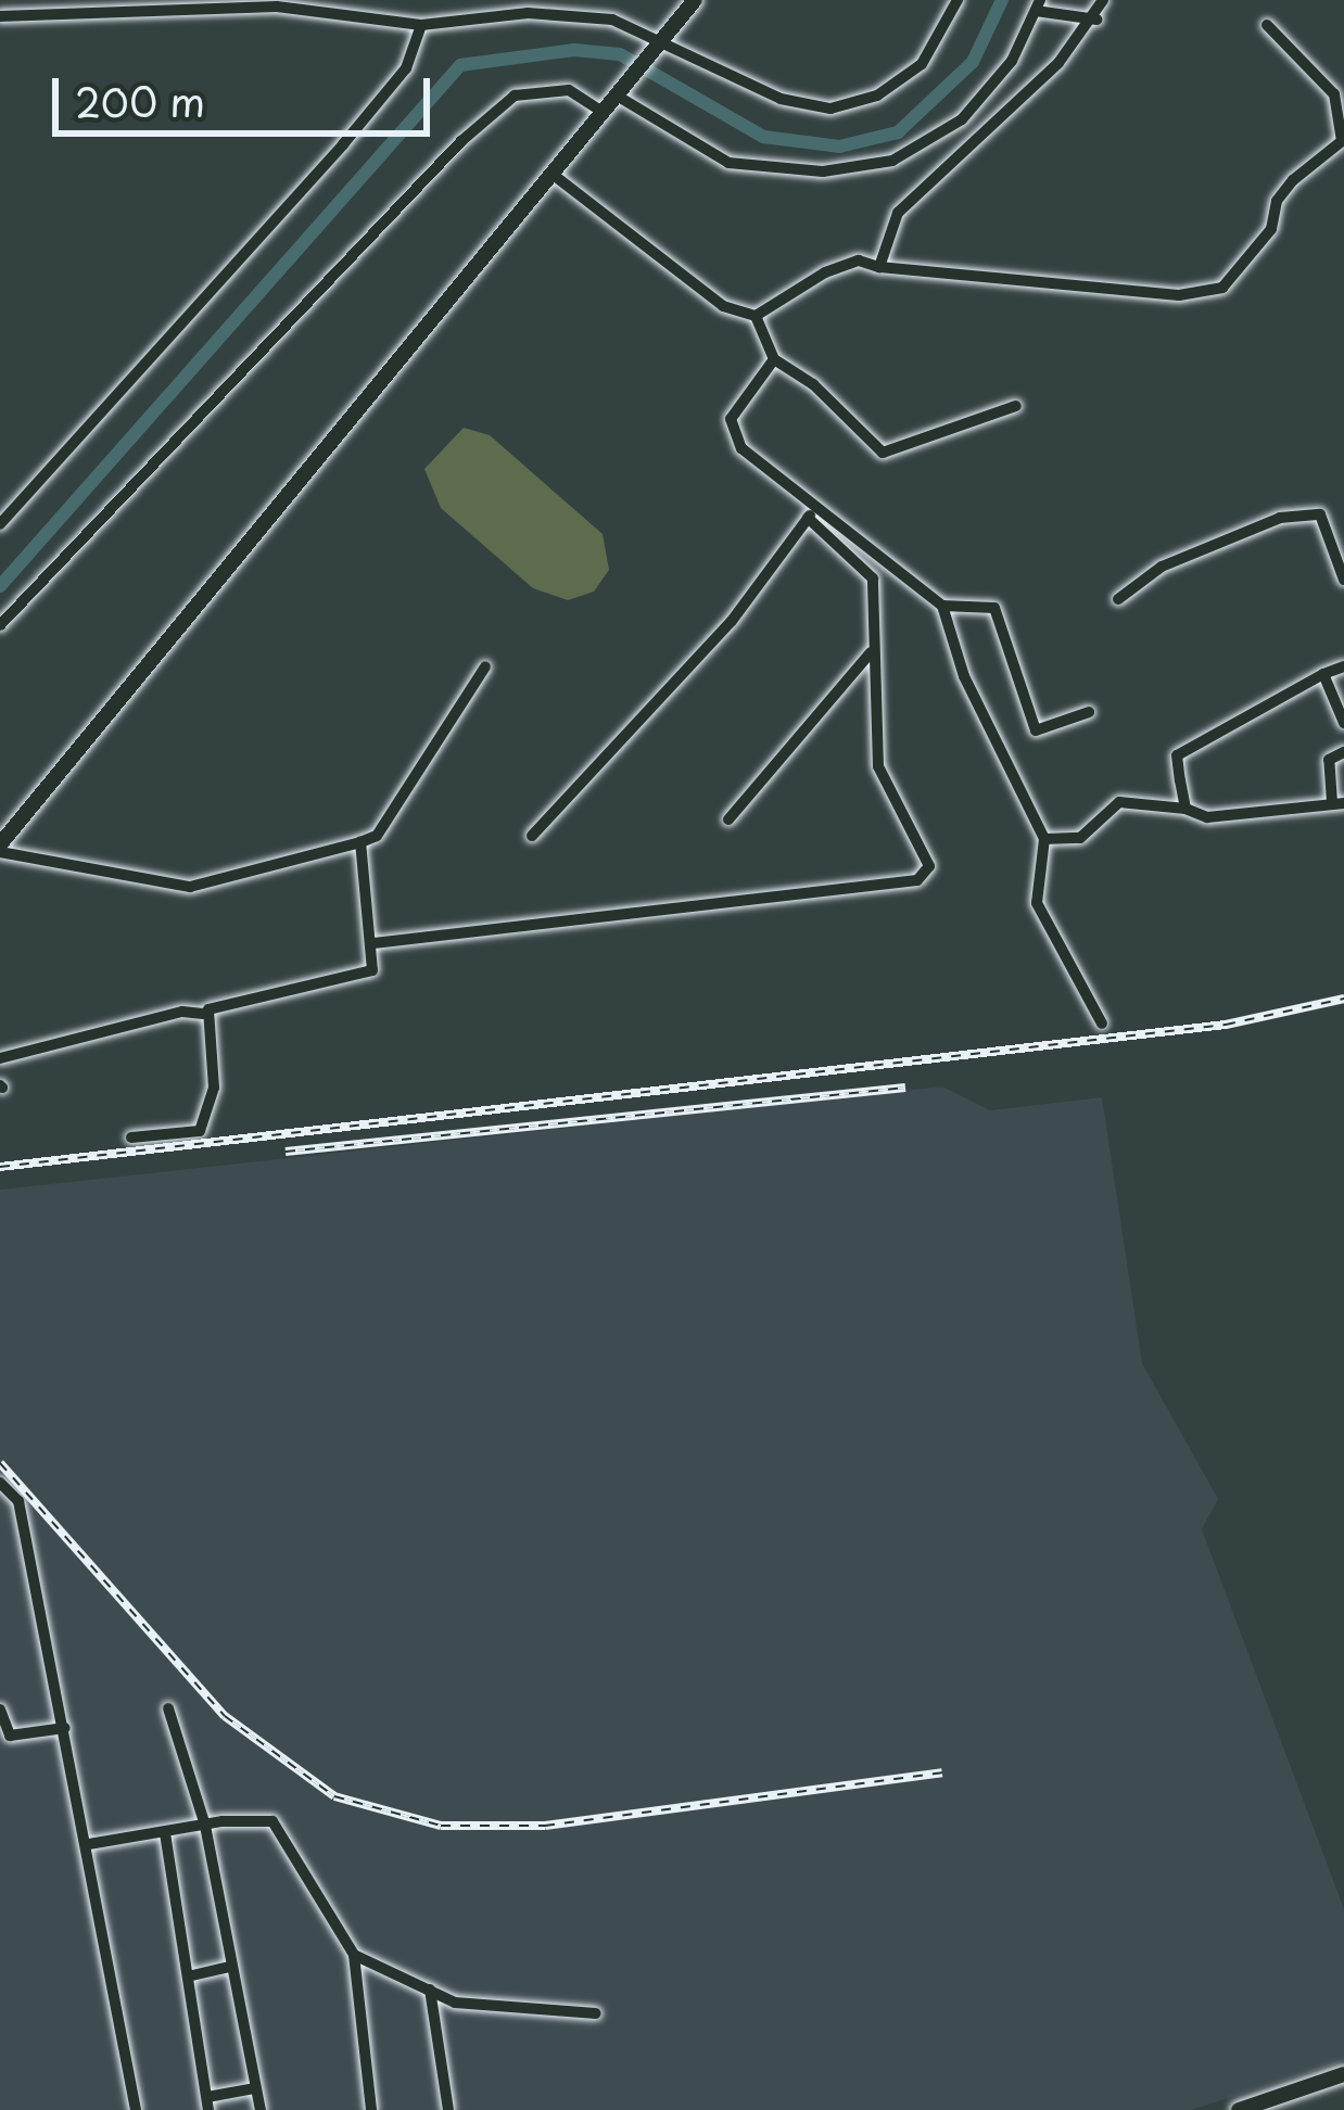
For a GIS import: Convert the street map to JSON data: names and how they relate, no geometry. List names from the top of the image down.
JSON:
{
  "scale_bar": "200 m"
}
